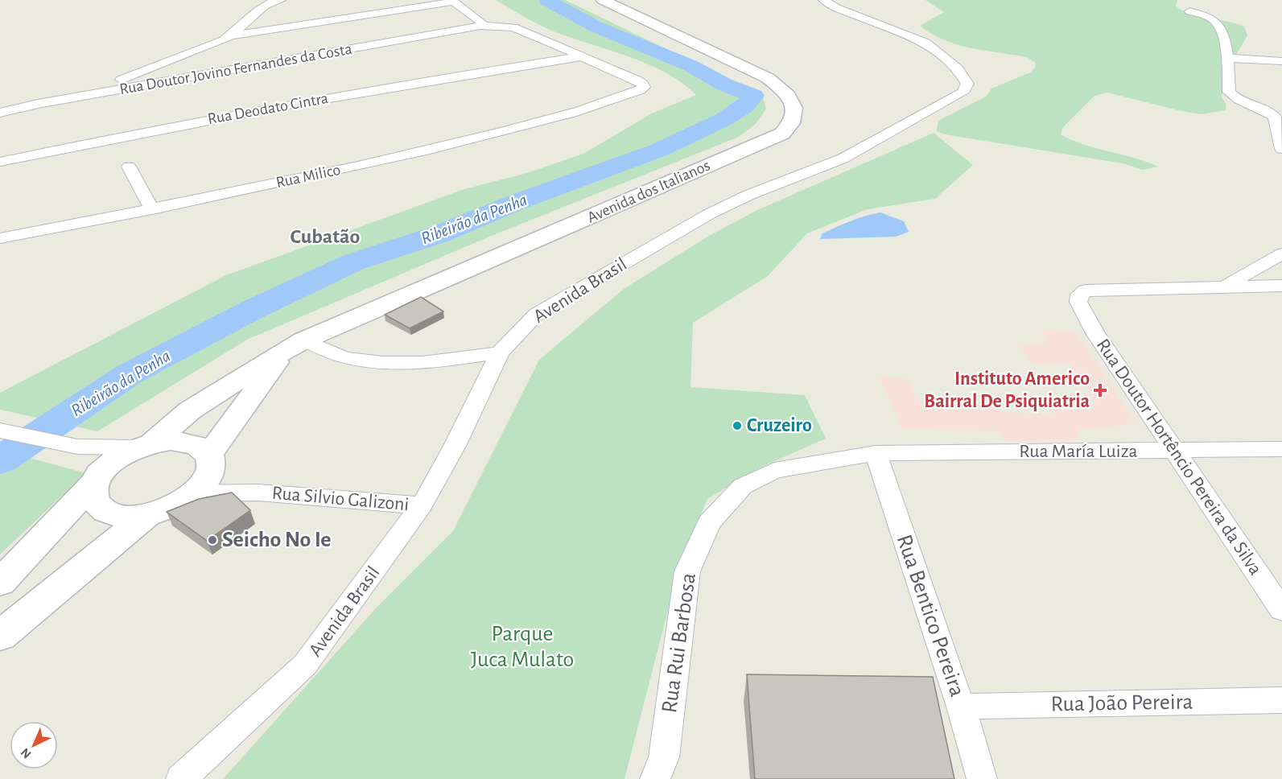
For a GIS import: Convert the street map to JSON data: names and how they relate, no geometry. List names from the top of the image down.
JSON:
{
  "streets": {
    "main road": ["Avenida dos Italianos"],
    "street": [
      "Rua Doutor Jovino Fernandes da Costa",
      "Rua Deodato Cintra",
      "Rua Milico",
      "Avenida Brasil",
      "Rua María Luiza",
      "Rua Doutor Hortêncio Pereira da Silva",
      "Rua Silvio Galizoni",
      "Rua Bentico Pereira",
      "Rua Rui Barbosa",
      "Rua João Pereira"
    ]
  },
  "crossings": [
    ["Rua Doutor Jovino Fernandes da Costa", "Rua Deodato Cintra"],
    ["Rua Doutor Jovino Fernandes da Costa", "Rua Milico"],
    ["Rua Deodato Cintra", "Rua Milico"],
    ["Avenida Brasil", "Rua Silvio Galizoni"],
    ["Rua María Luiza", "Rua Doutor Hortêncio Pereira da Silva"],
    ["Rua María Luiza", "Rua Bentico Pereira"],
    ["Rua María Luiza", "Rua Rui Barbosa"],
    ["Rua Bentico Pereira", "Rua Rui Barbosa"],
    ["Rua Bentico Pereira", "Rua João Pereira"]
  ],
  "districts": ["Cubatão"],
  "water": ["Ribeirão da Penha"],
  "parks": ["Parque Juca Mulato"],
  "places": {
    "health": ["Instituto Americo Bairral De Psiquiatria"],
    "other": ["Cruzeiro", "Seicho No Ie"]
  },
  "north": "bottom left"
}
